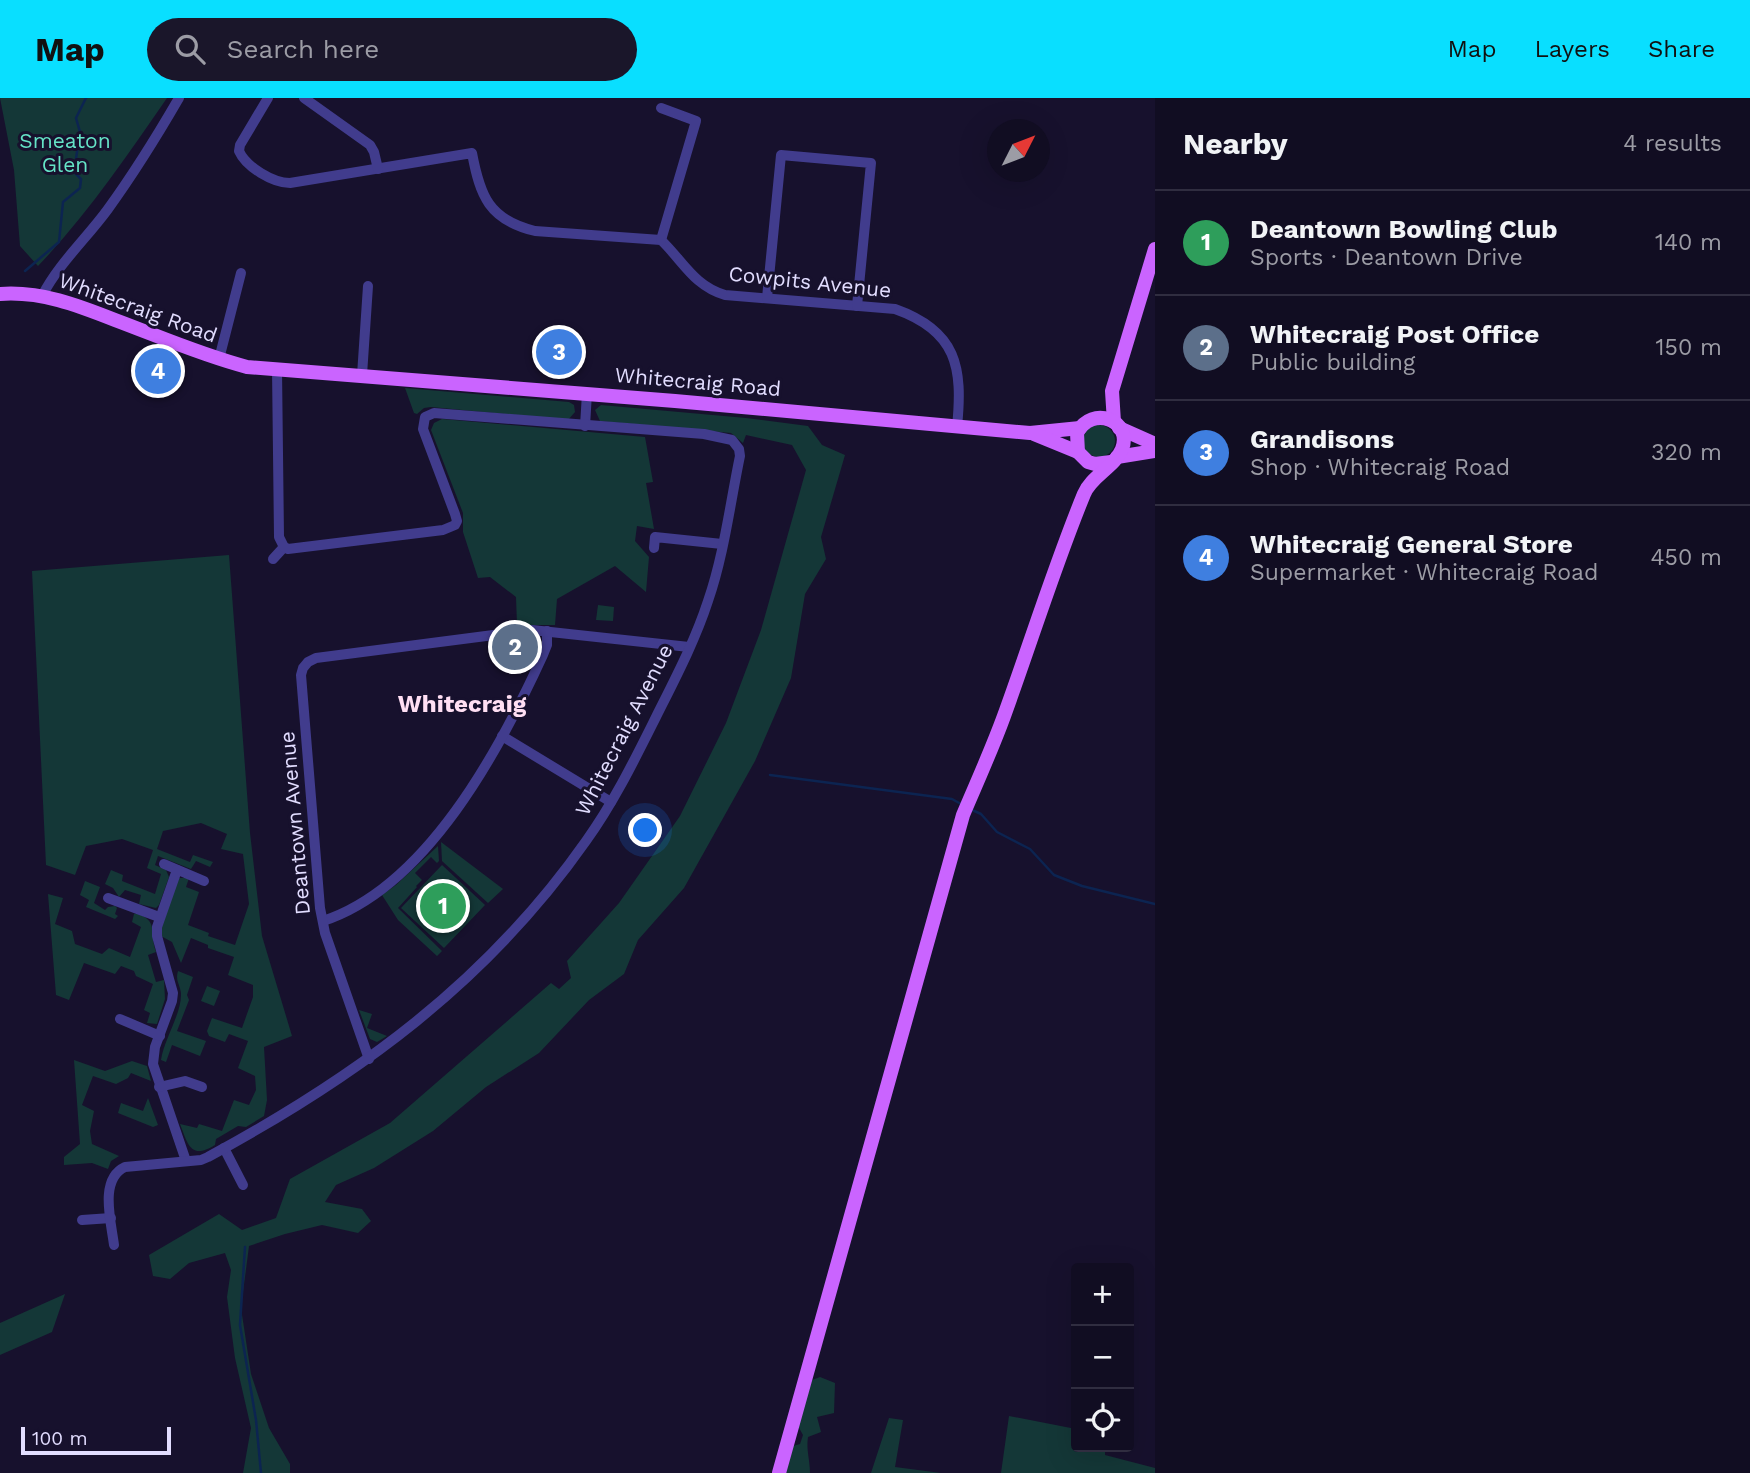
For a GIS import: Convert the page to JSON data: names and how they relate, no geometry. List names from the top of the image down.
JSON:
{
  "streets": {
    "main road": ["Whitecraig Road"],
    "street": ["Cowpits Avenue", "Whitecraig Avenue", "Deantown Avenue"]
  },
  "crossings": [
    ["Cowpits Avenue", "Whitecraig Road"],
    ["Whitecraig Avenue", "Deantown Avenue"]
  ],
  "districts": ["Whitecraig"],
  "parks": ["Smeaton Glen"],
  "scale_bar": "100 m",
  "north": "top right",
  "page": {
    "header": "Map",
    "search": "Search here",
    "nav": ["Map", "Layers", "Share"],
    "heading": ["Nearby", "4 results"],
    "list": [
      {
        "mark": "1",
        "name": "Deantown Bowling Club",
        "note": "Sports · Deantown Drive",
        "value": "140 m"
      },
      {
        "mark": "2",
        "name": "Whitecraig Post Office",
        "note": "Public building",
        "value": "150 m"
      },
      {
        "mark": "3",
        "name": "Grandisons",
        "note": "Shop · Whitecraig Road",
        "value": "320 m"
      },
      {
        "mark": "4",
        "name": "Whitecraig General Store",
        "note": "Supermarket · Whitecraig Road",
        "value": "450 m"
      }
    ],
    "pins": [
      "3",
      "4",
      "2",
      "1"
    ],
    "map_buttons": ["+", "−"],
    "scale": "100 m"
  }
}
